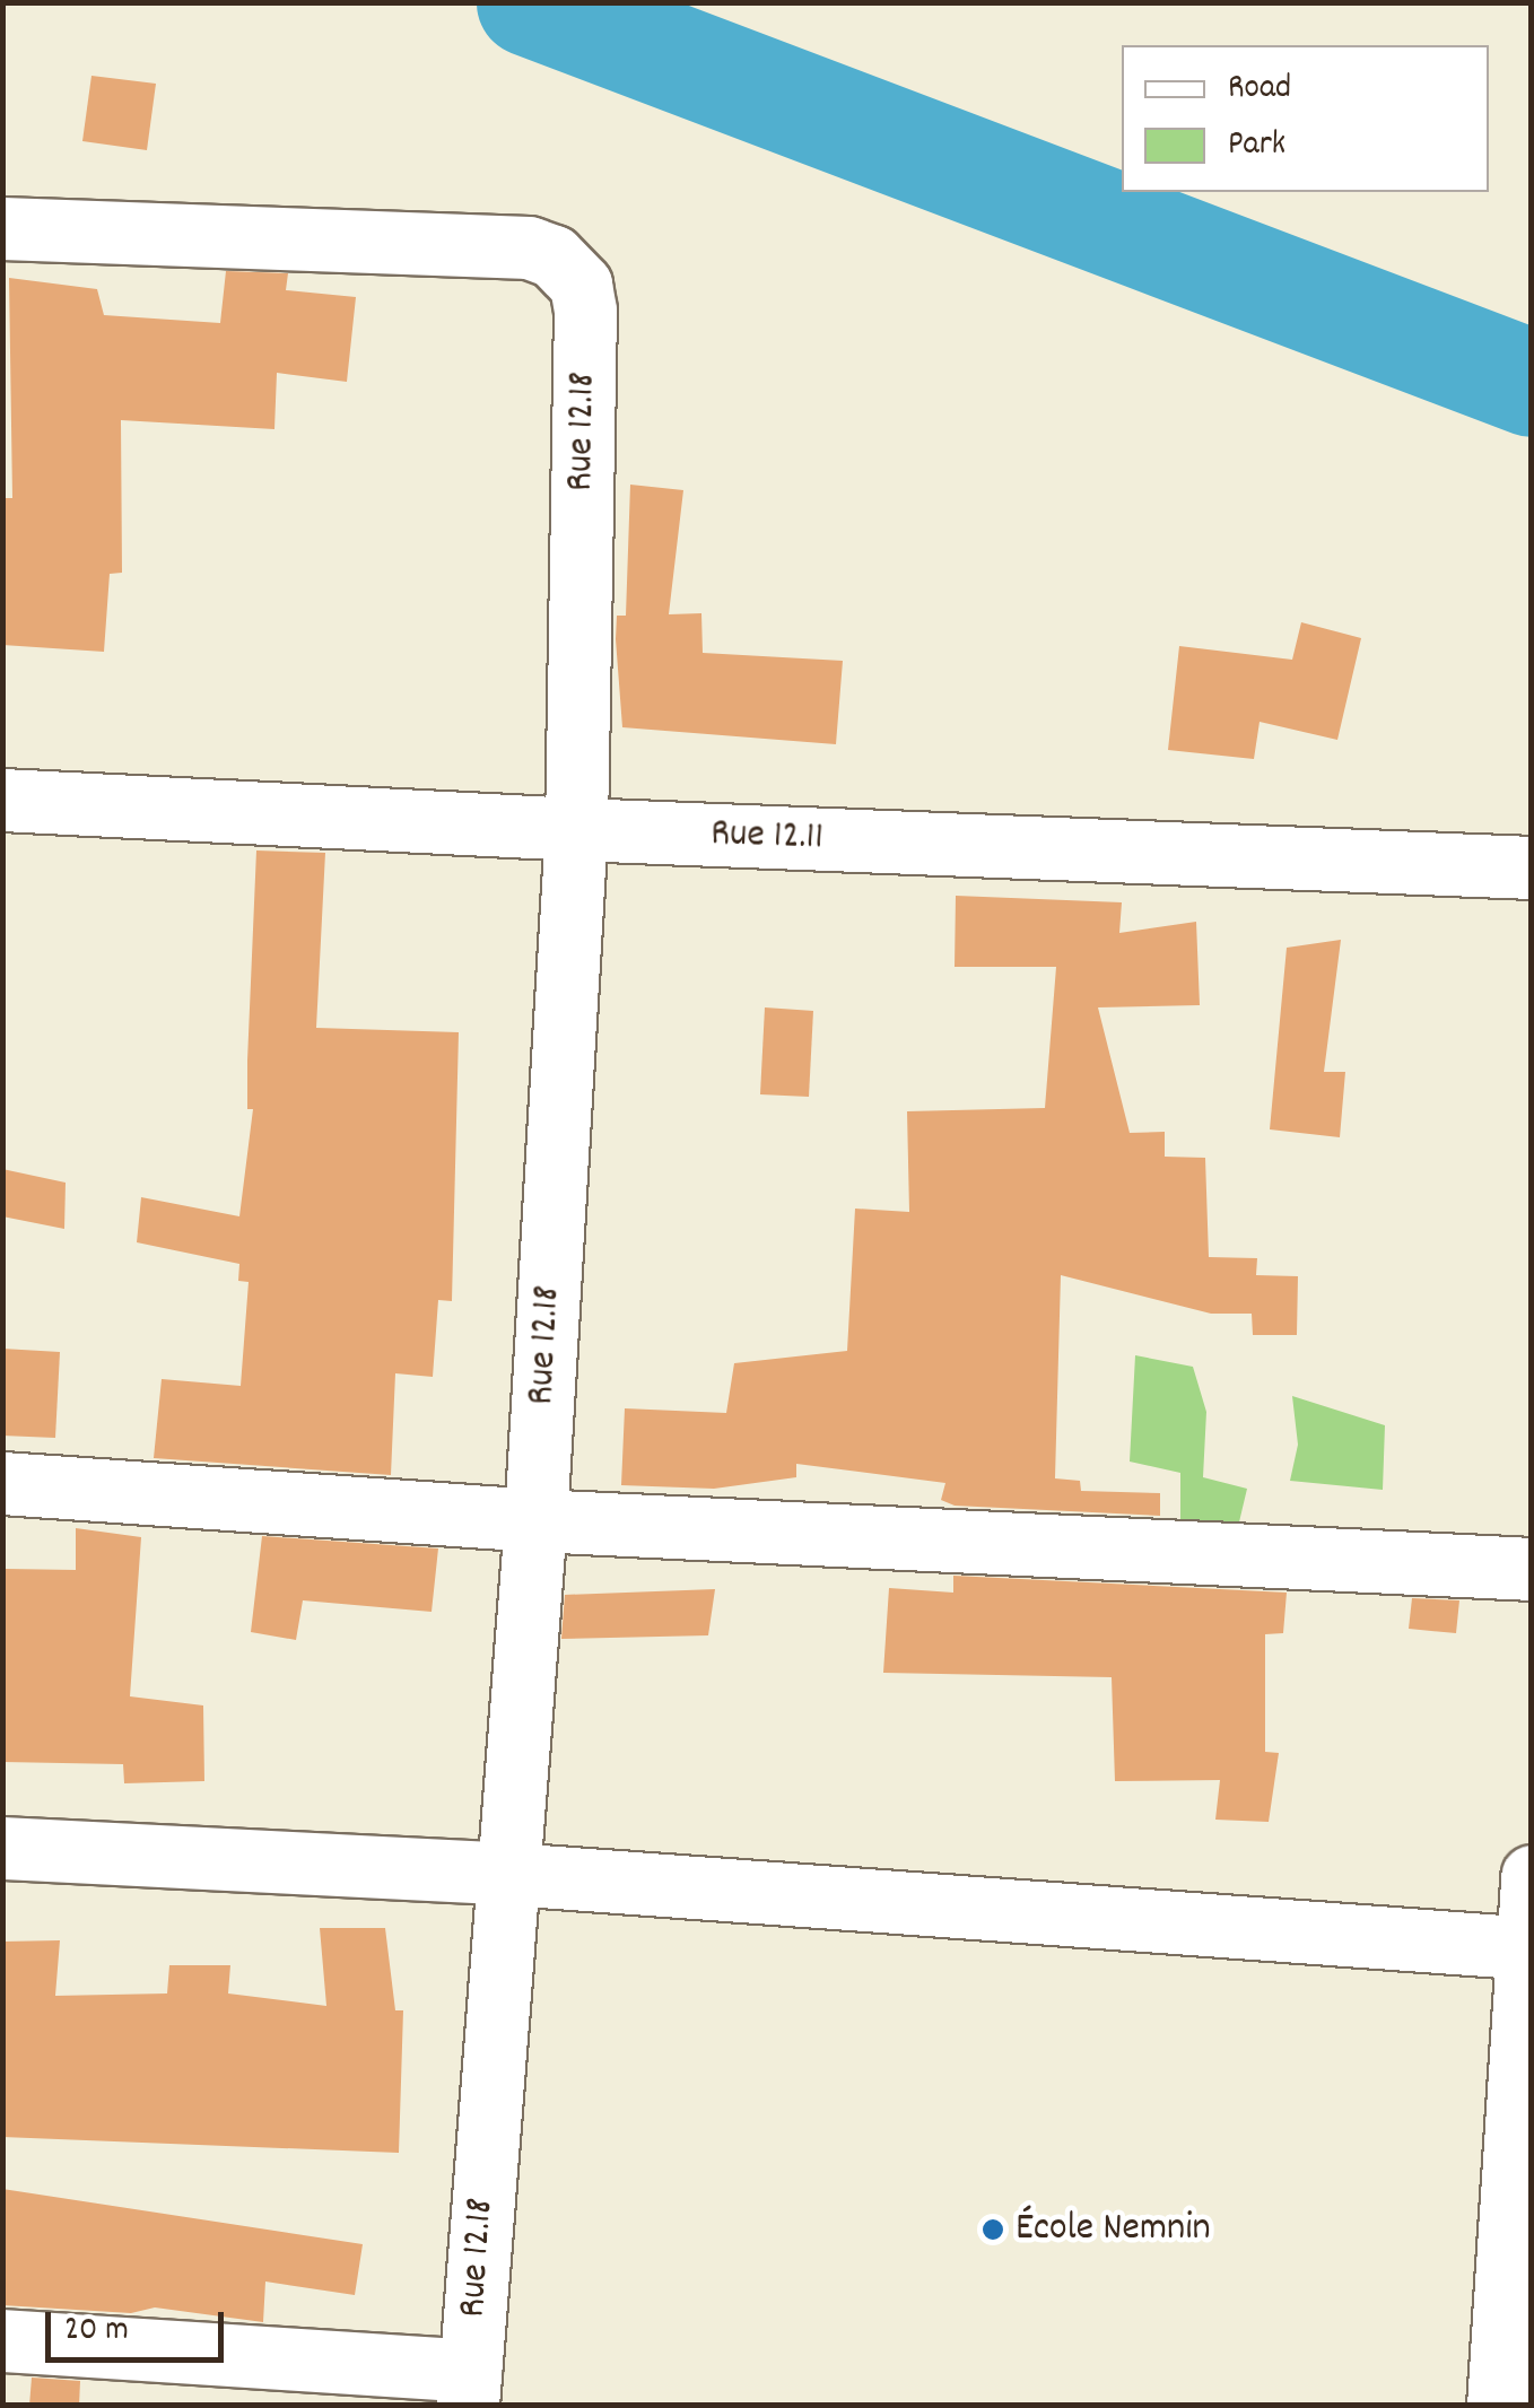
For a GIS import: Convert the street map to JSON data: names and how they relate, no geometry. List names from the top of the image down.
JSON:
{
  "streets": {
    "street": ["Rue 12.18", "Rue 12.11"]
  },
  "crossings": [
    ["Rue 12.18", "Rue 12.11"]
  ],
  "places": ["École Nemnin"],
  "legend": ["Road", "Park"],
  "scale_bar": "20 m"
}
